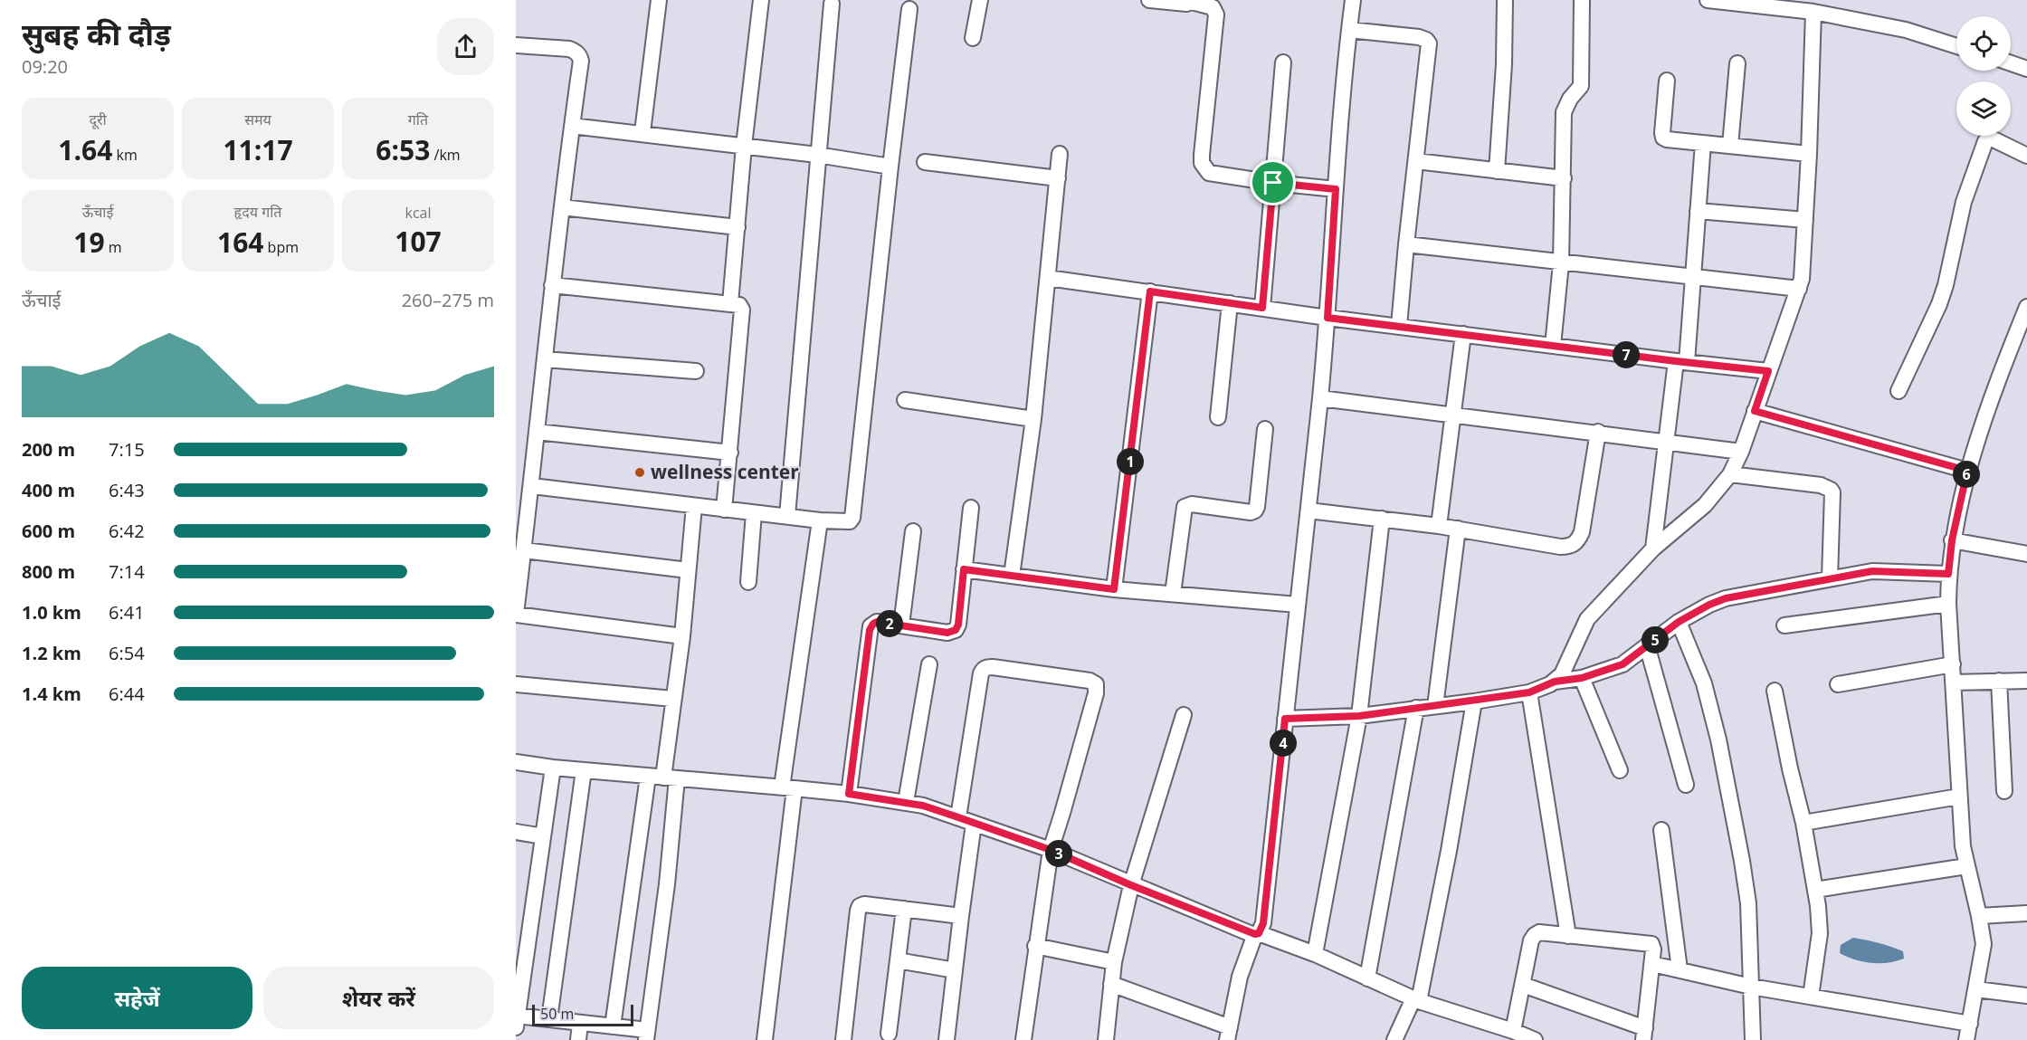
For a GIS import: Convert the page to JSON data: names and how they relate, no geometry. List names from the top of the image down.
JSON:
{
  "places": ["wellness center"],
  "scale_bar": "50 m",
  "page": {
    "heading": ["सुबह की दौड़", "09:20"],
    "stats": [
      ["दूरी", "1.64 km"],
      ["समय", "11:17"],
      ["गति", "6:53 /km"],
      ["ऊँचाई", "19 m"],
      ["हृदय गति", "164 bpm"],
      ["kcal", "107"]
    ],
    "chart": ["ऊँचाई", "260–275 m"],
    "pins": [
      "7",
      "1",
      "6",
      "2",
      "5",
      "4",
      "3"
    ],
    "list": [
      {
        "name": "200 m",
        "note": "7:15"
      },
      {
        "name": "400 m",
        "note": "6:43"
      },
      {
        "name": "600 m",
        "note": "6:42"
      },
      {
        "name": "800 m",
        "note": "7:14"
      },
      {
        "name": "1.0 km",
        "note": "6:41"
      },
      {
        "name": "1.2 km",
        "note": "6:54"
      },
      {
        "name": "1.4 km",
        "note": "6:44"
      }
    ],
    "buttons": ["सहेजें", "शेयर करें"],
    "scale": "50 m"
  }
}
